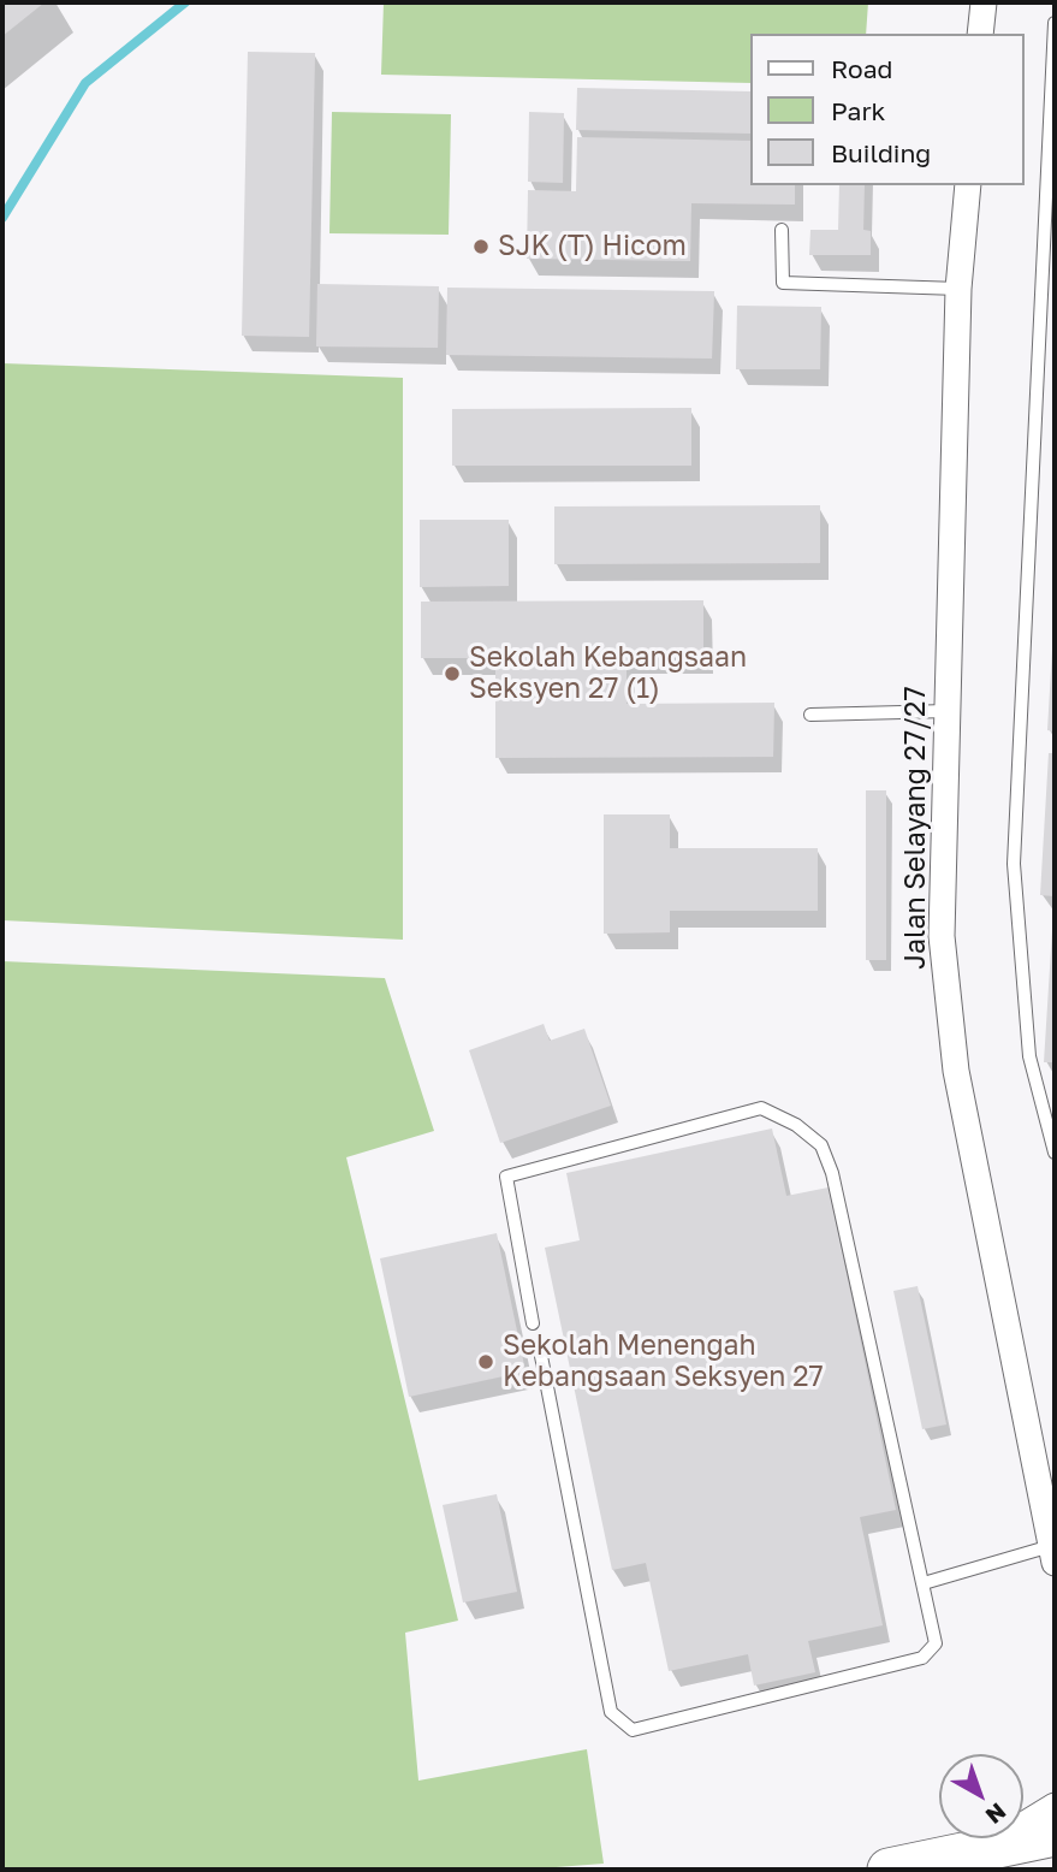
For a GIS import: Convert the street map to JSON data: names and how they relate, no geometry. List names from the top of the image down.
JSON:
{
  "streets": {
    "street": ["Jalan Selayang 27/27"]
  },
  "places": ["SJK (T) Hicom", "Sekolah Kebangsaan Seksyen 27 (1)", "Sekolah Menengah Kebangsaan Seksyen 27"],
  "legend": ["Road", "Park", "Building"],
  "north": "bottom right"
}
